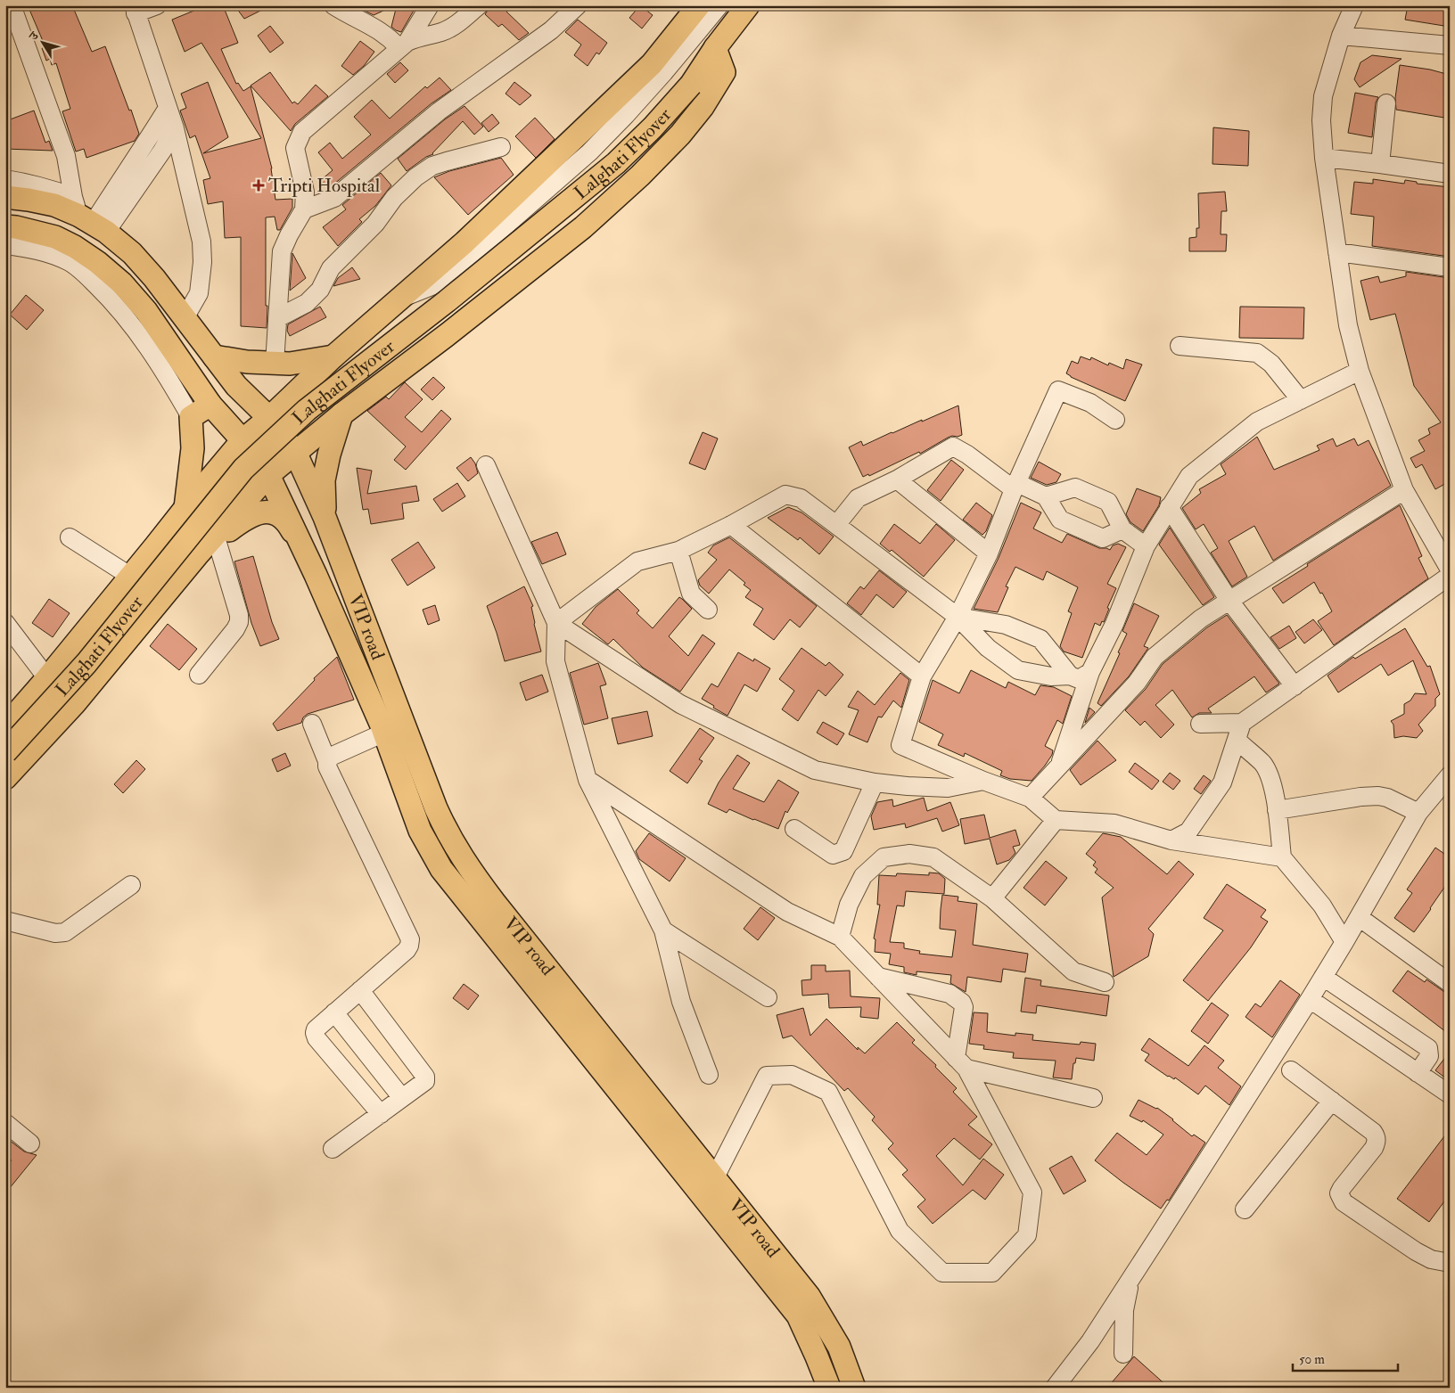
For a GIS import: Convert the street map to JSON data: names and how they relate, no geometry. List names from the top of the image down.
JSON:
{
  "streets": {
    "main road": ["Lalghati Flyover", "VIP road"]
  },
  "places": {
    "health": ["Tripti Hospital"]
  },
  "scale_bar": "50 m",
  "north": "top left"
}
